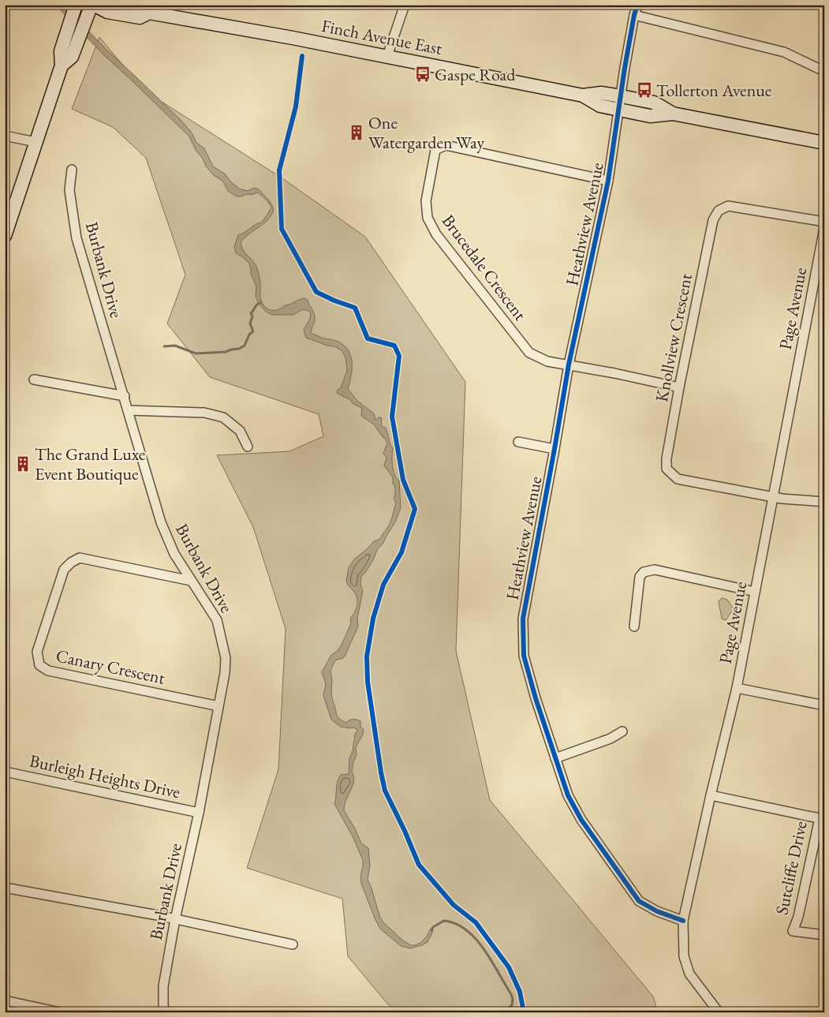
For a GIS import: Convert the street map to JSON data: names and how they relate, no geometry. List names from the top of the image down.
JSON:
{
  "streets": {
    "main road": ["Finch Avenue East"],
    "street": [
      "Heathview Avenue",
      "Brucedale Crescent",
      "Burbank Drive",
      "Page Avenue",
      "Knollview Crescent",
      "Canary Crescent",
      "Burleigh Heights Drive",
      "Sutcliffe Drive"
    ]
  },
  "crossings": [
    ["Finch Avenue East", "Heathview Avenue"],
    ["Heathview Avenue", "Brucedale Crescent"],
    ["Heathview Avenue", "Page Avenue"],
    ["Brucedale Crescent", "Knollview Crescent"],
    ["Burbank Drive", "Canary Crescent"],
    ["Burbank Drive", "Burleigh Heights Drive"],
    ["Page Avenue", "Knollview Crescent"],
    ["Page Avenue", "Sutcliffe Drive"]
  ],
  "places": {
    "bus stop": ["Gaspe Road", "Tollerton Avenue"],
    "building": ["One Watergarden Way", "The Grand Luxe Event Boutique"]
  }
}
